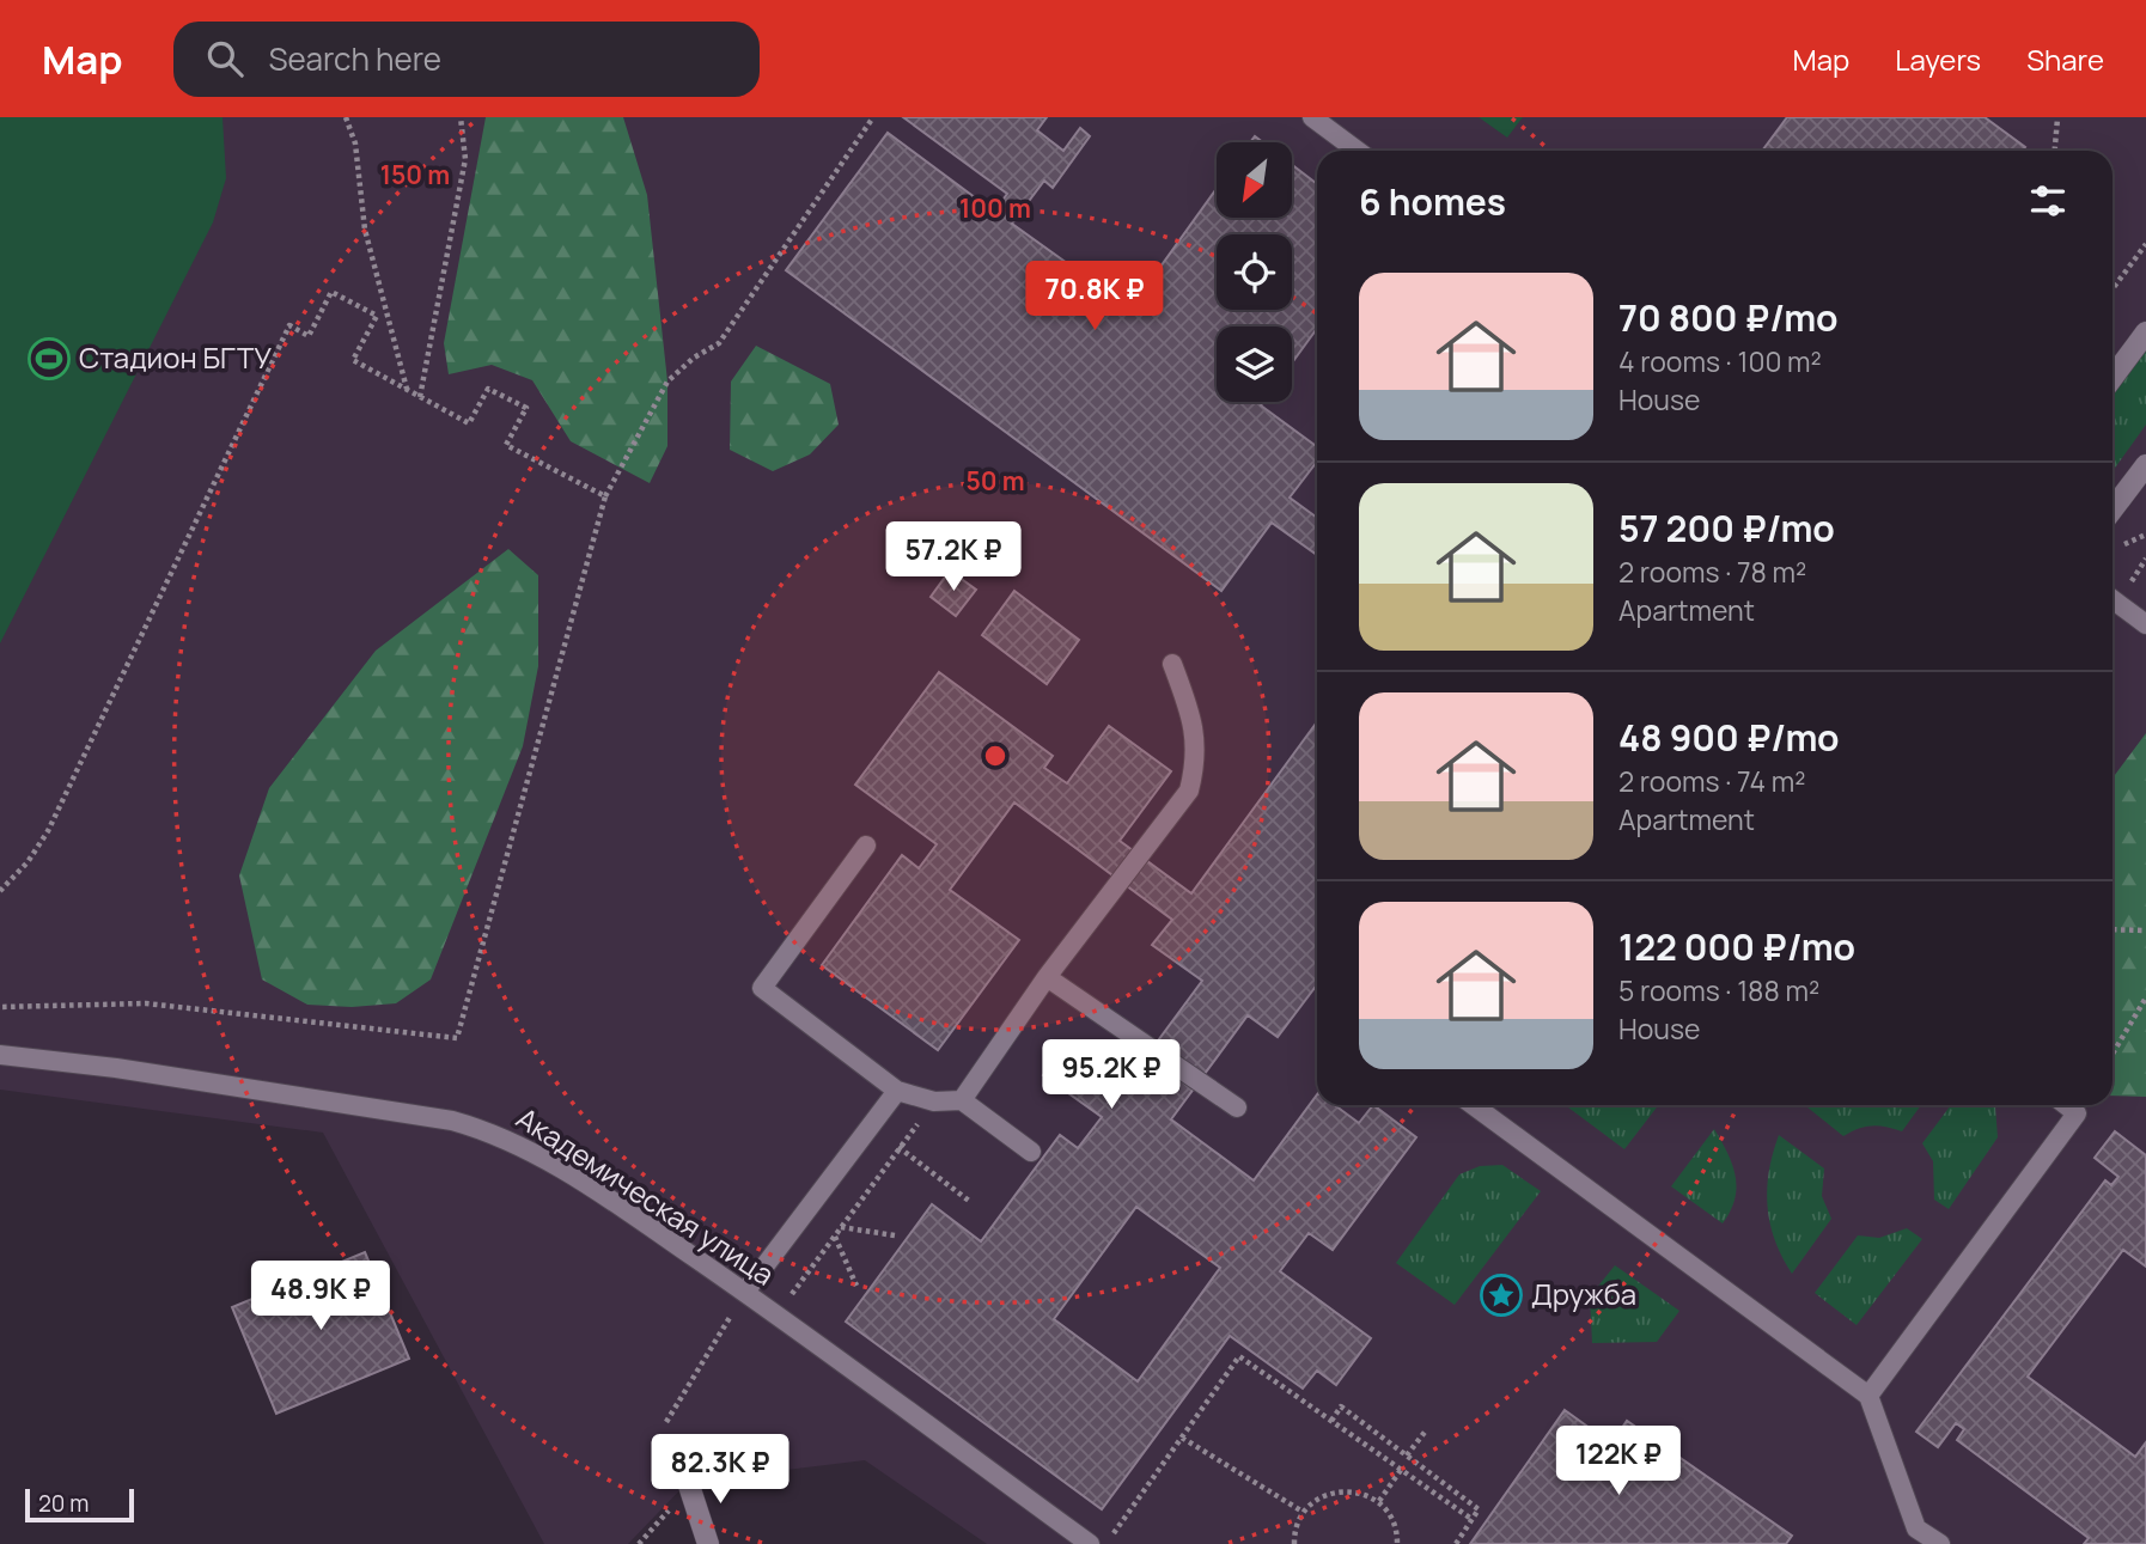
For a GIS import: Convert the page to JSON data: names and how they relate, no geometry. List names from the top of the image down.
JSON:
{
  "streets": {
    "lane": ["Академическая улица"]
  },
  "places": {
    "sports": ["Стадион БГТУ"],
    "place": ["Дружба"]
  },
  "scale_bar": "20 m",
  "north": "bottom left",
  "page": {
    "header": "Map",
    "search": "Search here",
    "nav": ["Map", "Layers", "Share"],
    "heading": "6 homes",
    "list": [
      {
        "name": "70 800 ₽/mo",
        "note": "4 rooms · 100 m² · House"
      },
      {
        "name": "57 200 ₽/mo",
        "note": "2 rooms · 78 m² · Apartment"
      },
      {
        "name": "48 900 ₽/mo",
        "note": "2 rooms · 74 m² · Apartment"
      },
      {
        "name": "122 000 ₽/mo",
        "note": "5 rooms · 188 m² · House"
      }
    ],
    "price": [
      "70.8K ₽",
      "57.2K ₽",
      "95.2K ₽",
      "48.9K ₽",
      "122K ₽",
      "82.3K ₽"
    ],
    "scale": "20 m"
  },
  "rings": ["150 m", "100 m", "50 m"]
}
